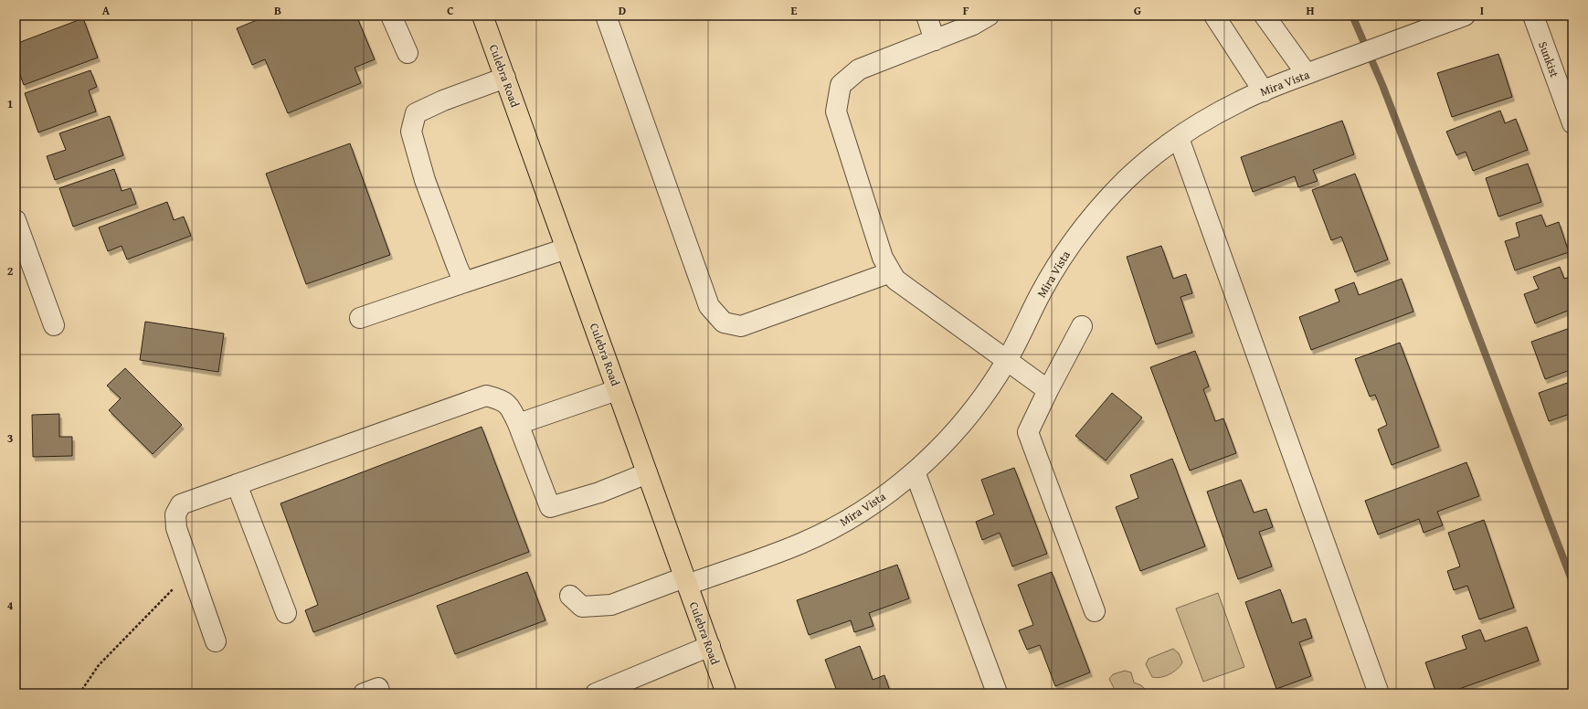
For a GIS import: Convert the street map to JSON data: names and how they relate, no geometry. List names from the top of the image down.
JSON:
{
  "streets": {
    "main road": ["Culebra Road"],
    "street": ["Sunkist", "Mira Vista"]
  },
  "crossings": [
    ["Culebra Road", "Mira Vista"]
  ],
  "grid": {
    "columns": [
      "A",
      "B",
      "C",
      "D",
      "E",
      "F",
      "G",
      "H",
      "I"
    ],
    "rows": [
      "1",
      "2",
      "3",
      "4"
    ]
  }
}
